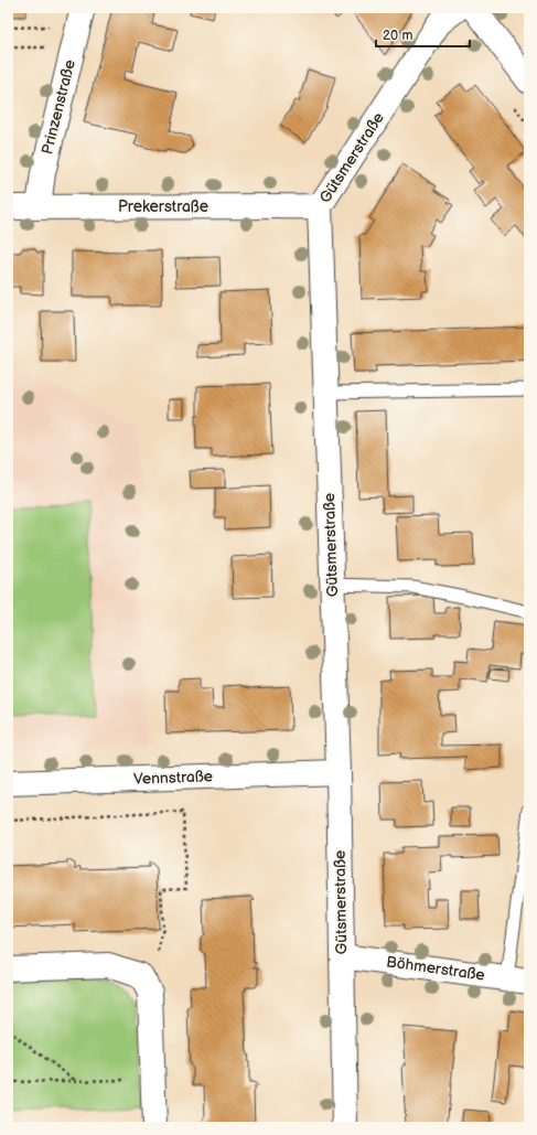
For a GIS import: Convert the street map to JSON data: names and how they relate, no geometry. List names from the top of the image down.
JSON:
{
  "streets": {
    "street": [
      "Prinzenstraße",
      "Gütsmerstraße",
      "Prekerstraße",
      "Vennstraße",
      "Böhmerstraße"
    ]
  },
  "crossings": [
    ["Prinzenstraße", "Prekerstraße"],
    ["Gütsmerstraße", "Prekerstraße"],
    ["Gütsmerstraße", "Vennstraße"],
    ["Gütsmerstraße", "Böhmerstraße"]
  ],
  "scale_bar": "20 m"
}
